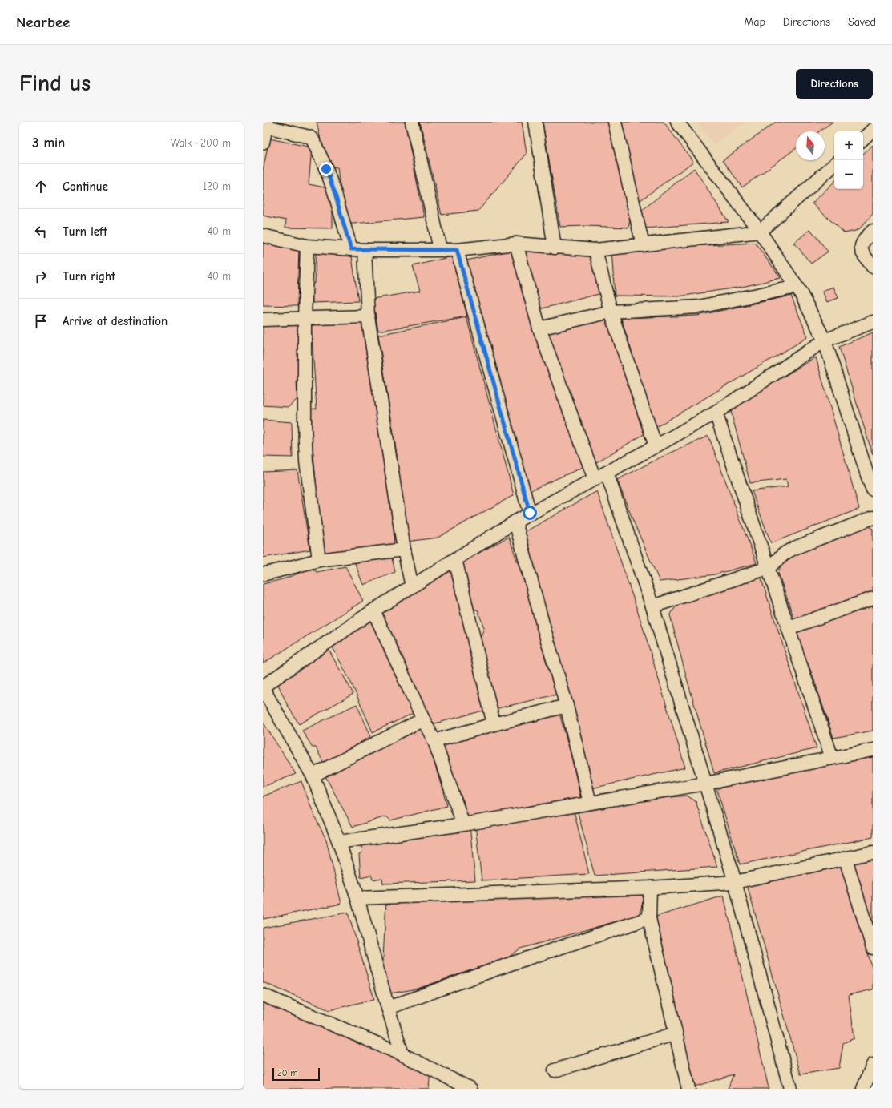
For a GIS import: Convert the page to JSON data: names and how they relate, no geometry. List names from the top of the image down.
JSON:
{
  "scale_bar": "20 m",
  "north": "top",
  "page": {
    "header": "Nearbee",
    "nav": ["Map", "Directions", "Saved"],
    "buttons": "Directions",
    "title": "Find us",
    "heading": ["3 min", "Walk · 200 m"],
    "map_buttons": ["+", "−"],
    "list": [
      ["Continue", "120 m"],
      ["Turn left", "40 m"],
      ["Turn right", "40 m"],
      "Arrive at destination"
    ],
    "scale": "20 m"
  }
}
